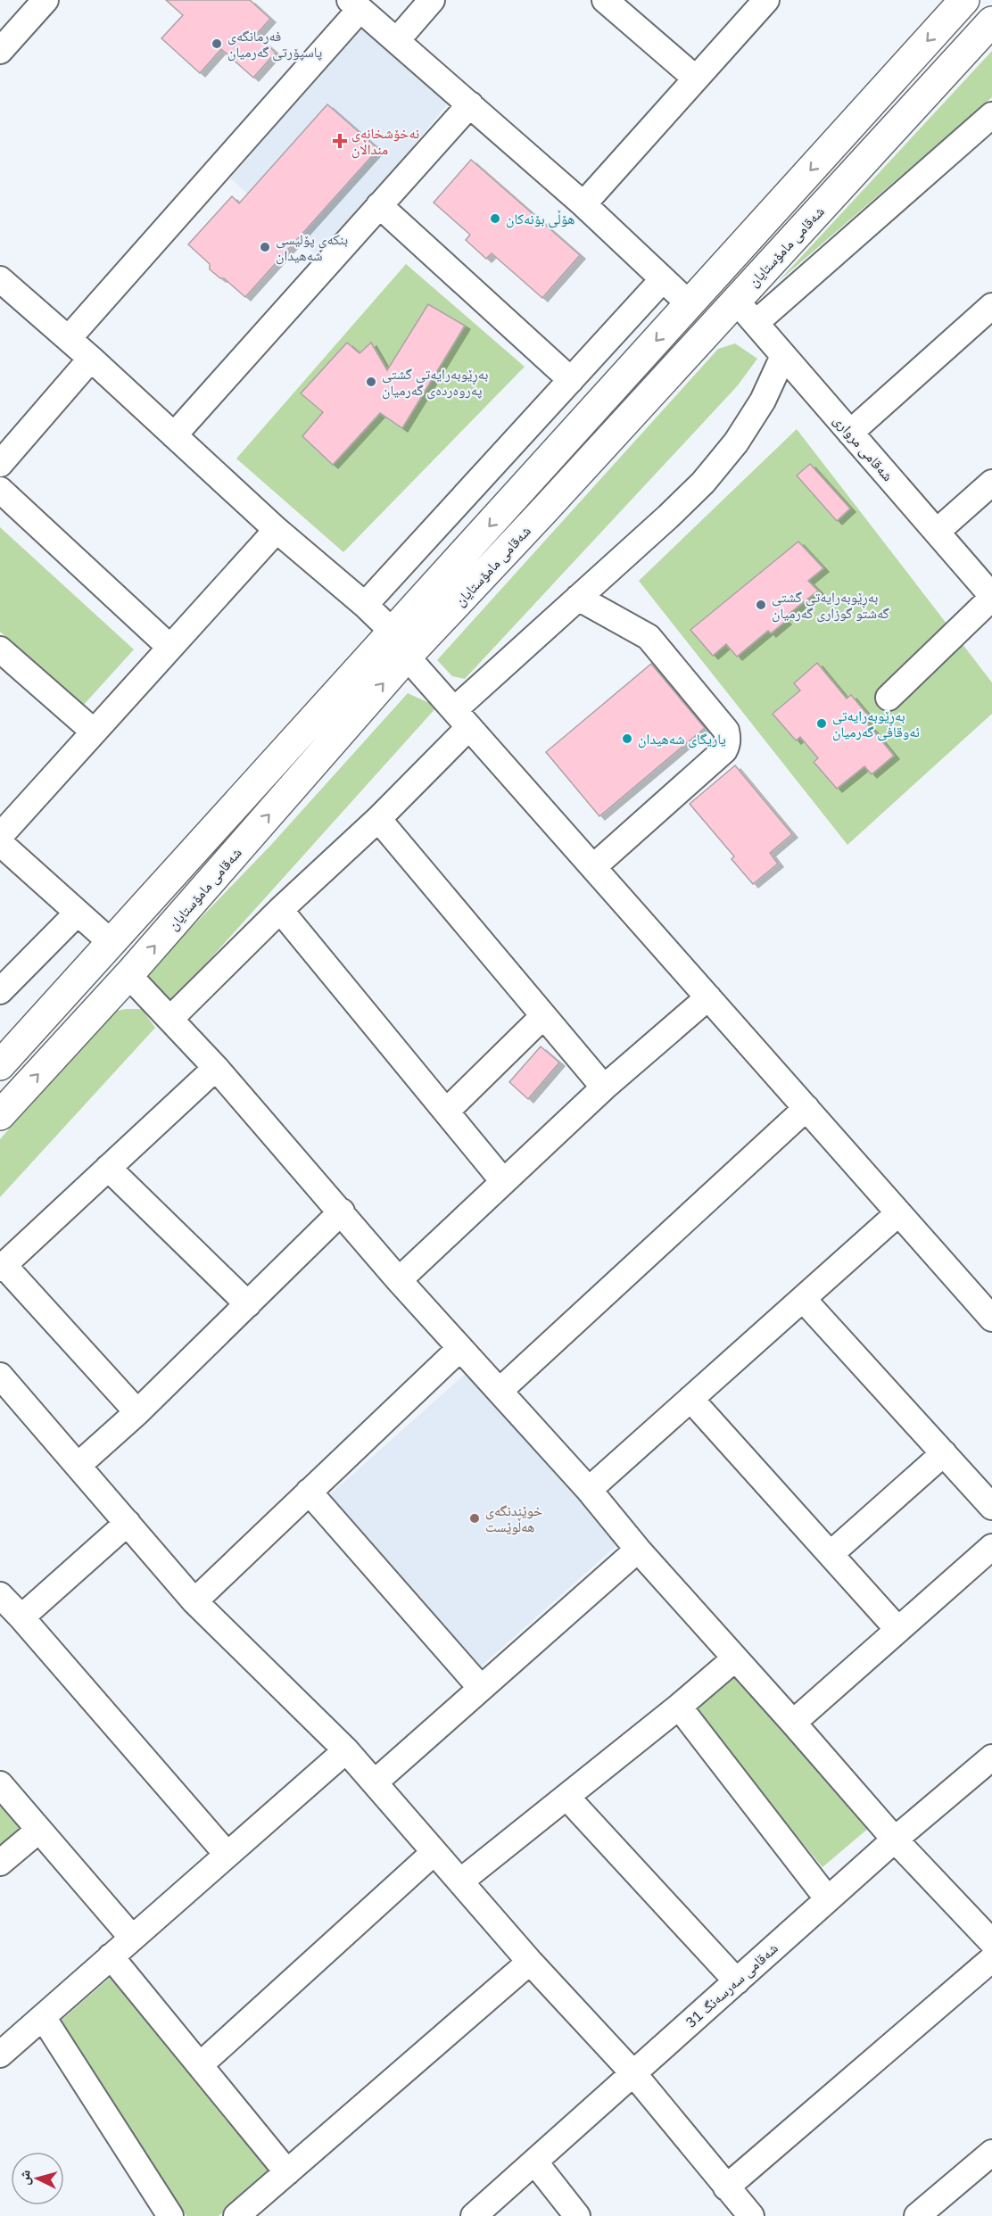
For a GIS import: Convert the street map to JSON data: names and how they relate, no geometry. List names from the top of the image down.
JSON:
{
  "streets": {
    "main road": ["شەقامی مامۆستایان"],
    "street": ["شەقامی مرواری", "شەقامی سەرسەنگ 31"]
  },
  "crossings": [
    ["شەقامی مامۆستایان", "شەقامی مرواری"]
  ],
  "places": {
    "other": [
      "فەرمانگەی پاسپۆرتی گەرمیان",
      "هۆڵی بۆنەکان",
      "بنکەی پۆلیسی شەهیدان",
      "بەڕێوبەرایەتی گشتی پەروەردەی گەرمیان",
      "بەڕێوبەرایەتی گشتی گەشتو گوزاری گەرمیان",
      "بەڕێوبەرایەتی ئەوقافی گەرمیان",
      "یاریگای شەهیدان",
      "خوێندنگەی هەڵوێست"
    ],
    "health": ["نەخۆشخانەی منداڵان"]
  },
  "north": "left"
}
